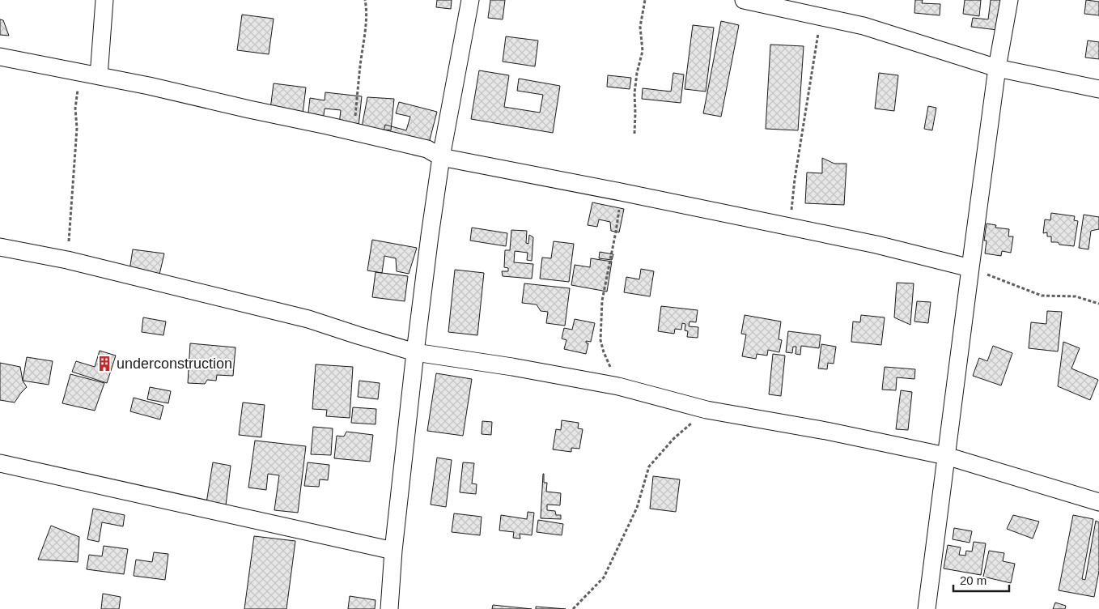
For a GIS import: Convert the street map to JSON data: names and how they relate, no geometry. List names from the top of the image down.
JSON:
{
  "places": {
    "building": ["underconstruction"]
  },
  "scale_bar": "20 m"
}
